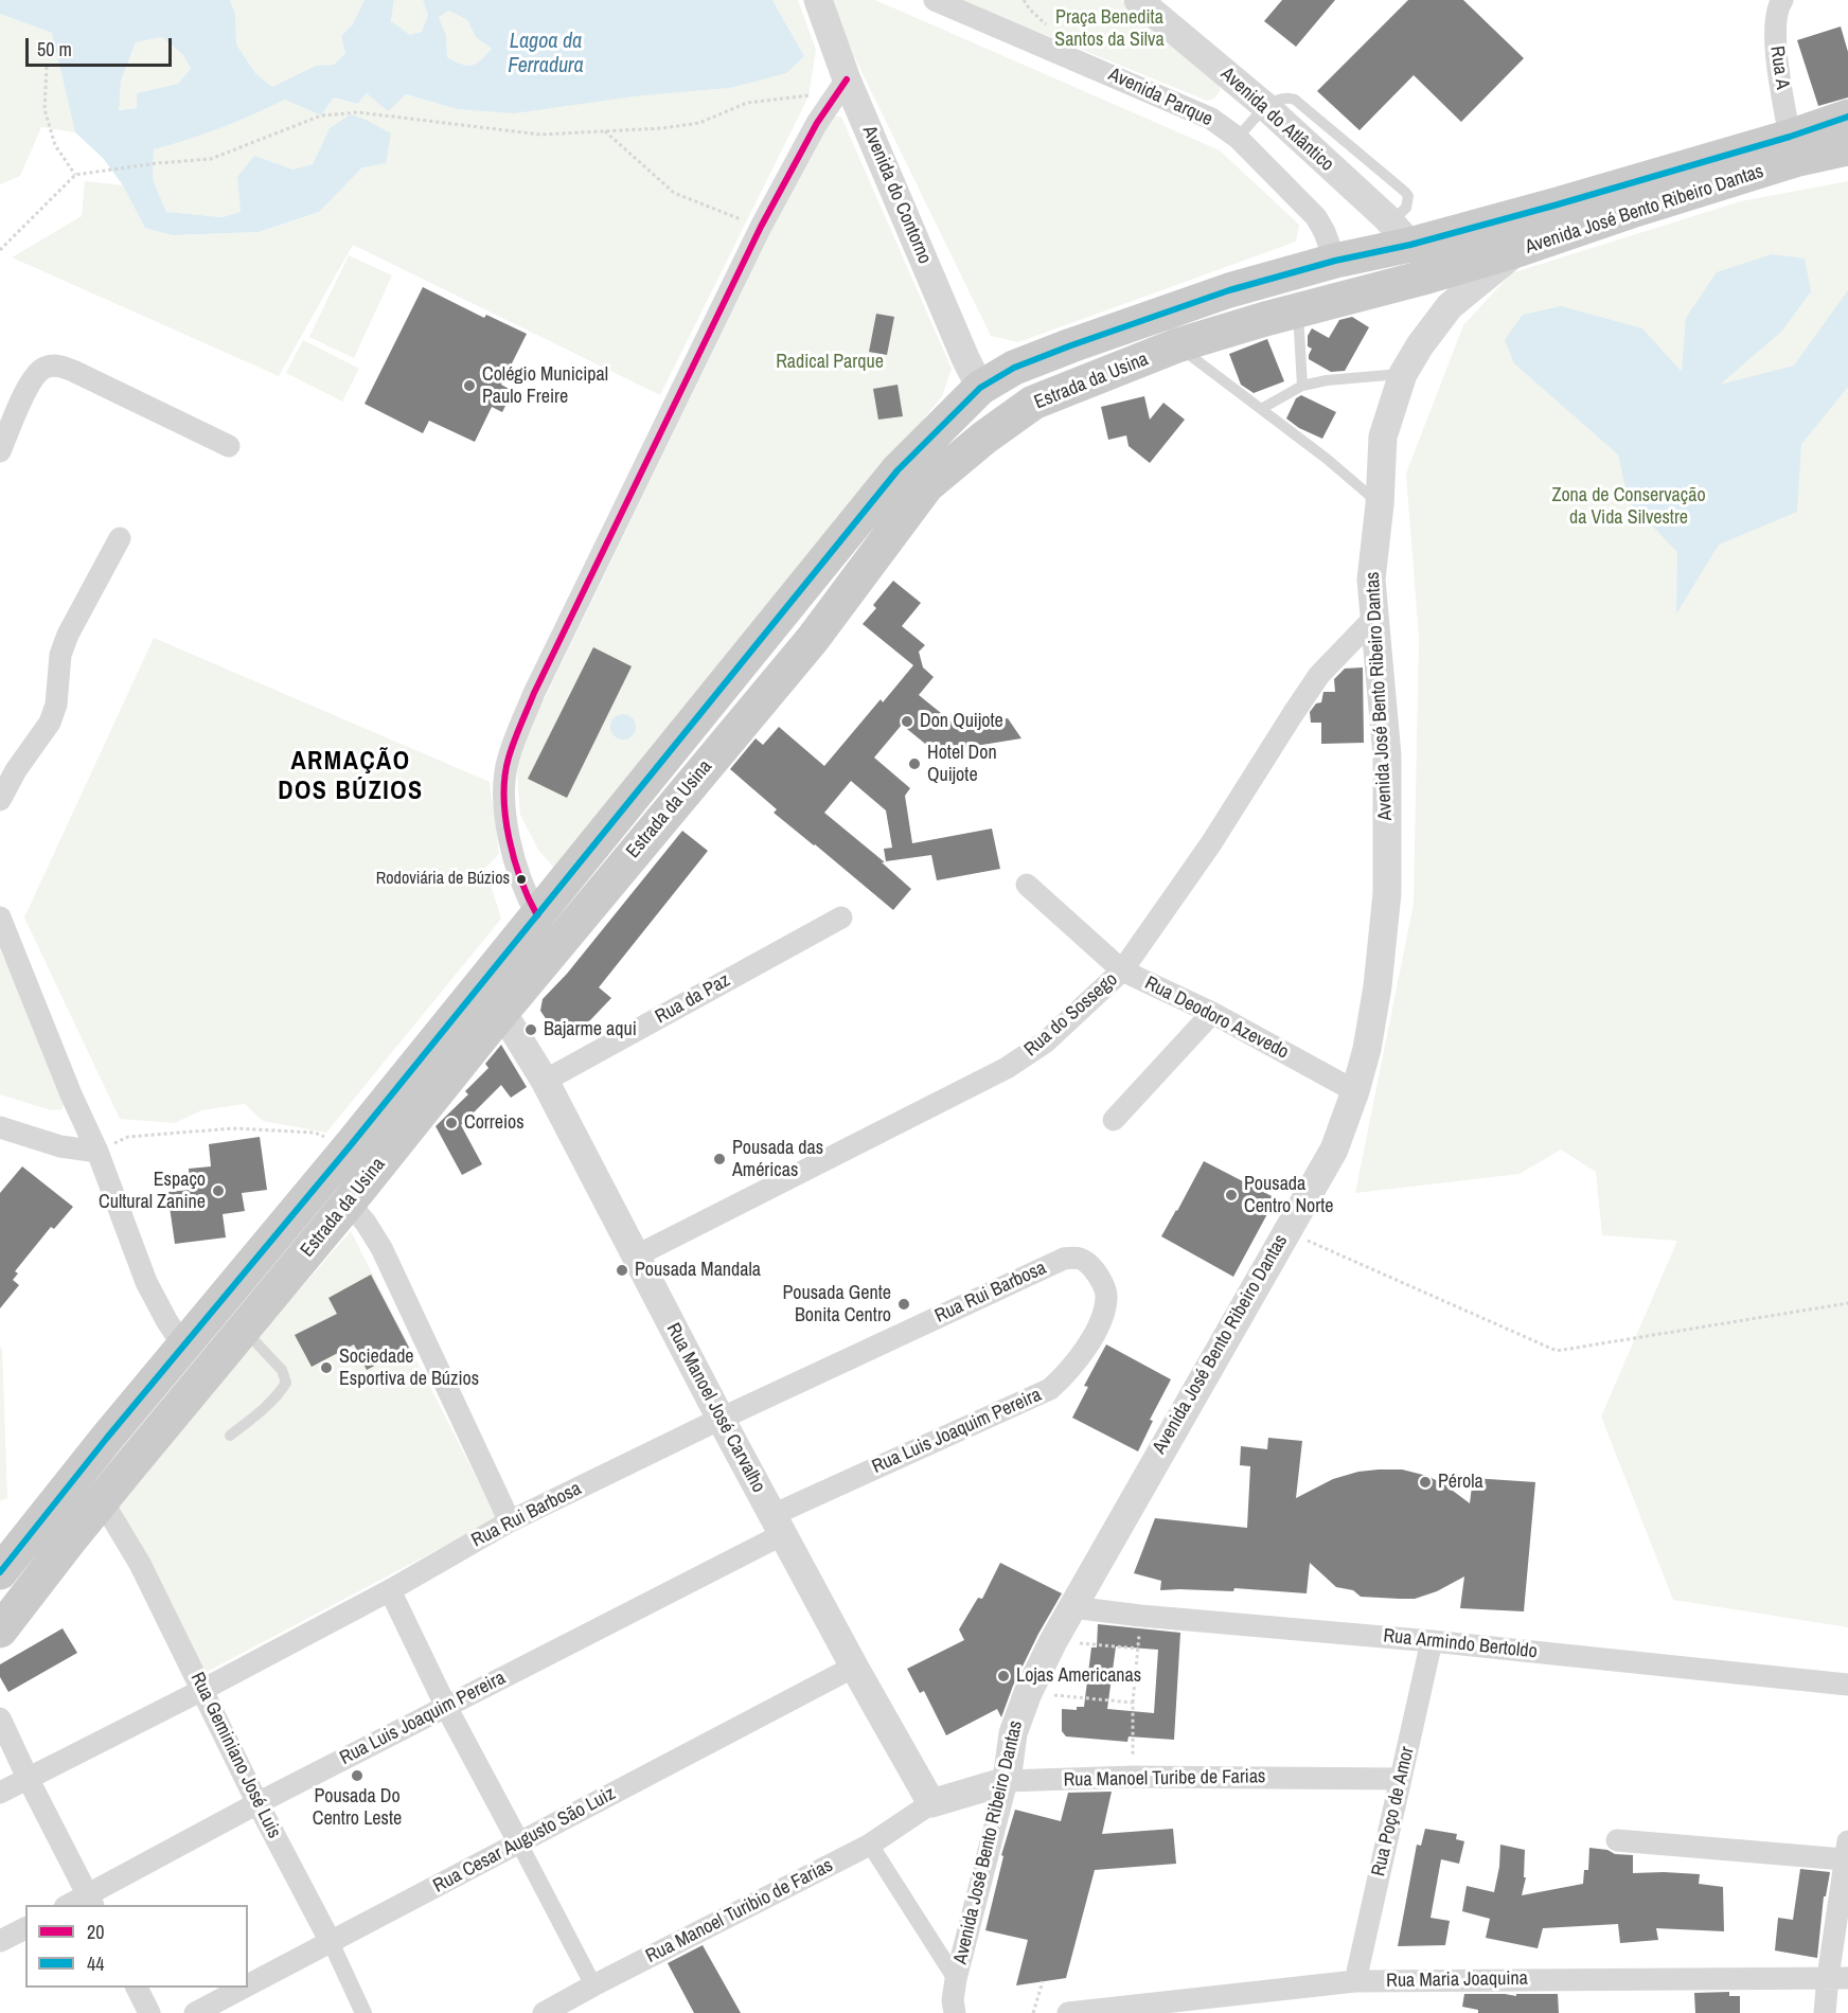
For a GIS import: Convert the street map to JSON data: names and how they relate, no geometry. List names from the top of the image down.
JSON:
{
  "streets": {
    "main road": ["Avenida José Bento Ribeiro Dantas", "Estrada da Usina"],
    "street": [
      "Rua A",
      "Avenida Parque",
      "Avenida do Atlântico",
      "Avenida do Contorno",
      "Rua da Paz",
      "Rua do Sossego",
      "Rua Deodoro Azevedo",
      "Rua Rui Barbosa",
      "Rua Manoel José Carvalho",
      "Rua Luis Joaquim Pereira",
      "Rua Armindo Bertoldo",
      "Rua Geminiano José Luis",
      "Rua Manoel Turibe de Farias",
      "Rua Poço de Amor",
      "Rua Cesar Augusto São Luiz",
      "Rua Manoel Turibio de Farias",
      "Rua Maria Joaquina"
    ]
  },
  "crossings": [
    ["Rua A", "Avenida José Bento Ribeiro Dantas"],
    ["Avenida Parque", "Estrada da Usina"],
    ["Avenida do Atlântico", "Avenida José Bento Ribeiro Dantas"],
    ["Avenida do Atlântico", "Estrada da Usina"],
    ["Avenida do Contorno", "Estrada da Usina"],
    ["Avenida José Bento Ribeiro Dantas", "Estrada da Usina"],
    ["Avenida José Bento Ribeiro Dantas", "Rua do Sossego"],
    ["Avenida José Bento Ribeiro Dantas", "Rua Deodoro Azevedo"],
    ["Avenida José Bento Ribeiro Dantas", "Rua Armindo Bertoldo"],
    ["Avenida José Bento Ribeiro Dantas", "Rua Manoel Turibe de Farias"],
    ["Estrada da Usina", "Rua Manoel José Carvalho"],
    ["Estrada da Usina", "Rua Geminiano José Luis"],
    ["Rua da Paz", "Rua Manoel José Carvalho"],
    ["Rua do Sossego", "Rua Deodoro Azevedo"],
    ["Rua do Sossego", "Rua Manoel José Carvalho"],
    ["Rua Rui Barbosa", "Rua Manoel José Carvalho"],
    ["Rua Rui Barbosa", "Rua Luis Joaquim Pereira"],
    ["Rua Rui Barbosa", "Rua Geminiano José Luis"],
    ["Rua Manoel José Carvalho", "Rua Luis Joaquim Pereira"],
    ["Rua Manoel José Carvalho", "Rua Manoel Turibe de Farias"],
    ["Rua Manoel José Carvalho", "Rua Cesar Augusto São Luiz"],
    ["Rua Manoel José Carvalho", "Rua Manoel Turibio de Farias"],
    ["Rua Luis Joaquim Pereira", "Rua Geminiano José Luis"],
    ["Rua Armindo Bertoldo", "Rua Poço de Amor"],
    ["Rua Geminiano José Luis", "Rua Cesar Augusto São Luiz"],
    ["Rua Manoel Turibe de Farias", "Rua Poço de Amor"],
    ["Rua Manoel Turibe de Farias", "Rua Manoel Turibio de Farias"],
    ["Rua Poço de Amor", "Rua Maria Joaquina"]
  ],
  "districts": ["ARMAÇÃO DOS BÚZIOS"],
  "water": ["Lagoa da Ferradura"],
  "parks": ["Praça Benedita Santos da Silva", "Radical Parque", "Zona de Conservação da Vida Silvestre"],
  "places": [
    "Colégio Municipal Paulo Freire",
    "Don Quijote",
    "Hotel Don Quijote",
    "Rodoviária de Búzios",
    "Bajarme aqui",
    "Correios",
    "Pousada das Américas",
    "Espaço Cultural Zanine",
    "Pousada Centro Norte",
    "Pousada Mandala",
    "Pousada Gente Bonita Centro",
    "Sociedade Esportiva de Búzios",
    "Pérola",
    "Lojas Americanas",
    "Pousada Do Centro Leste"
  ],
  "lines": ["transit line 20", "transit line 44"],
  "legend": ["20", "44"],
  "scale_bar": "50 m"
}
